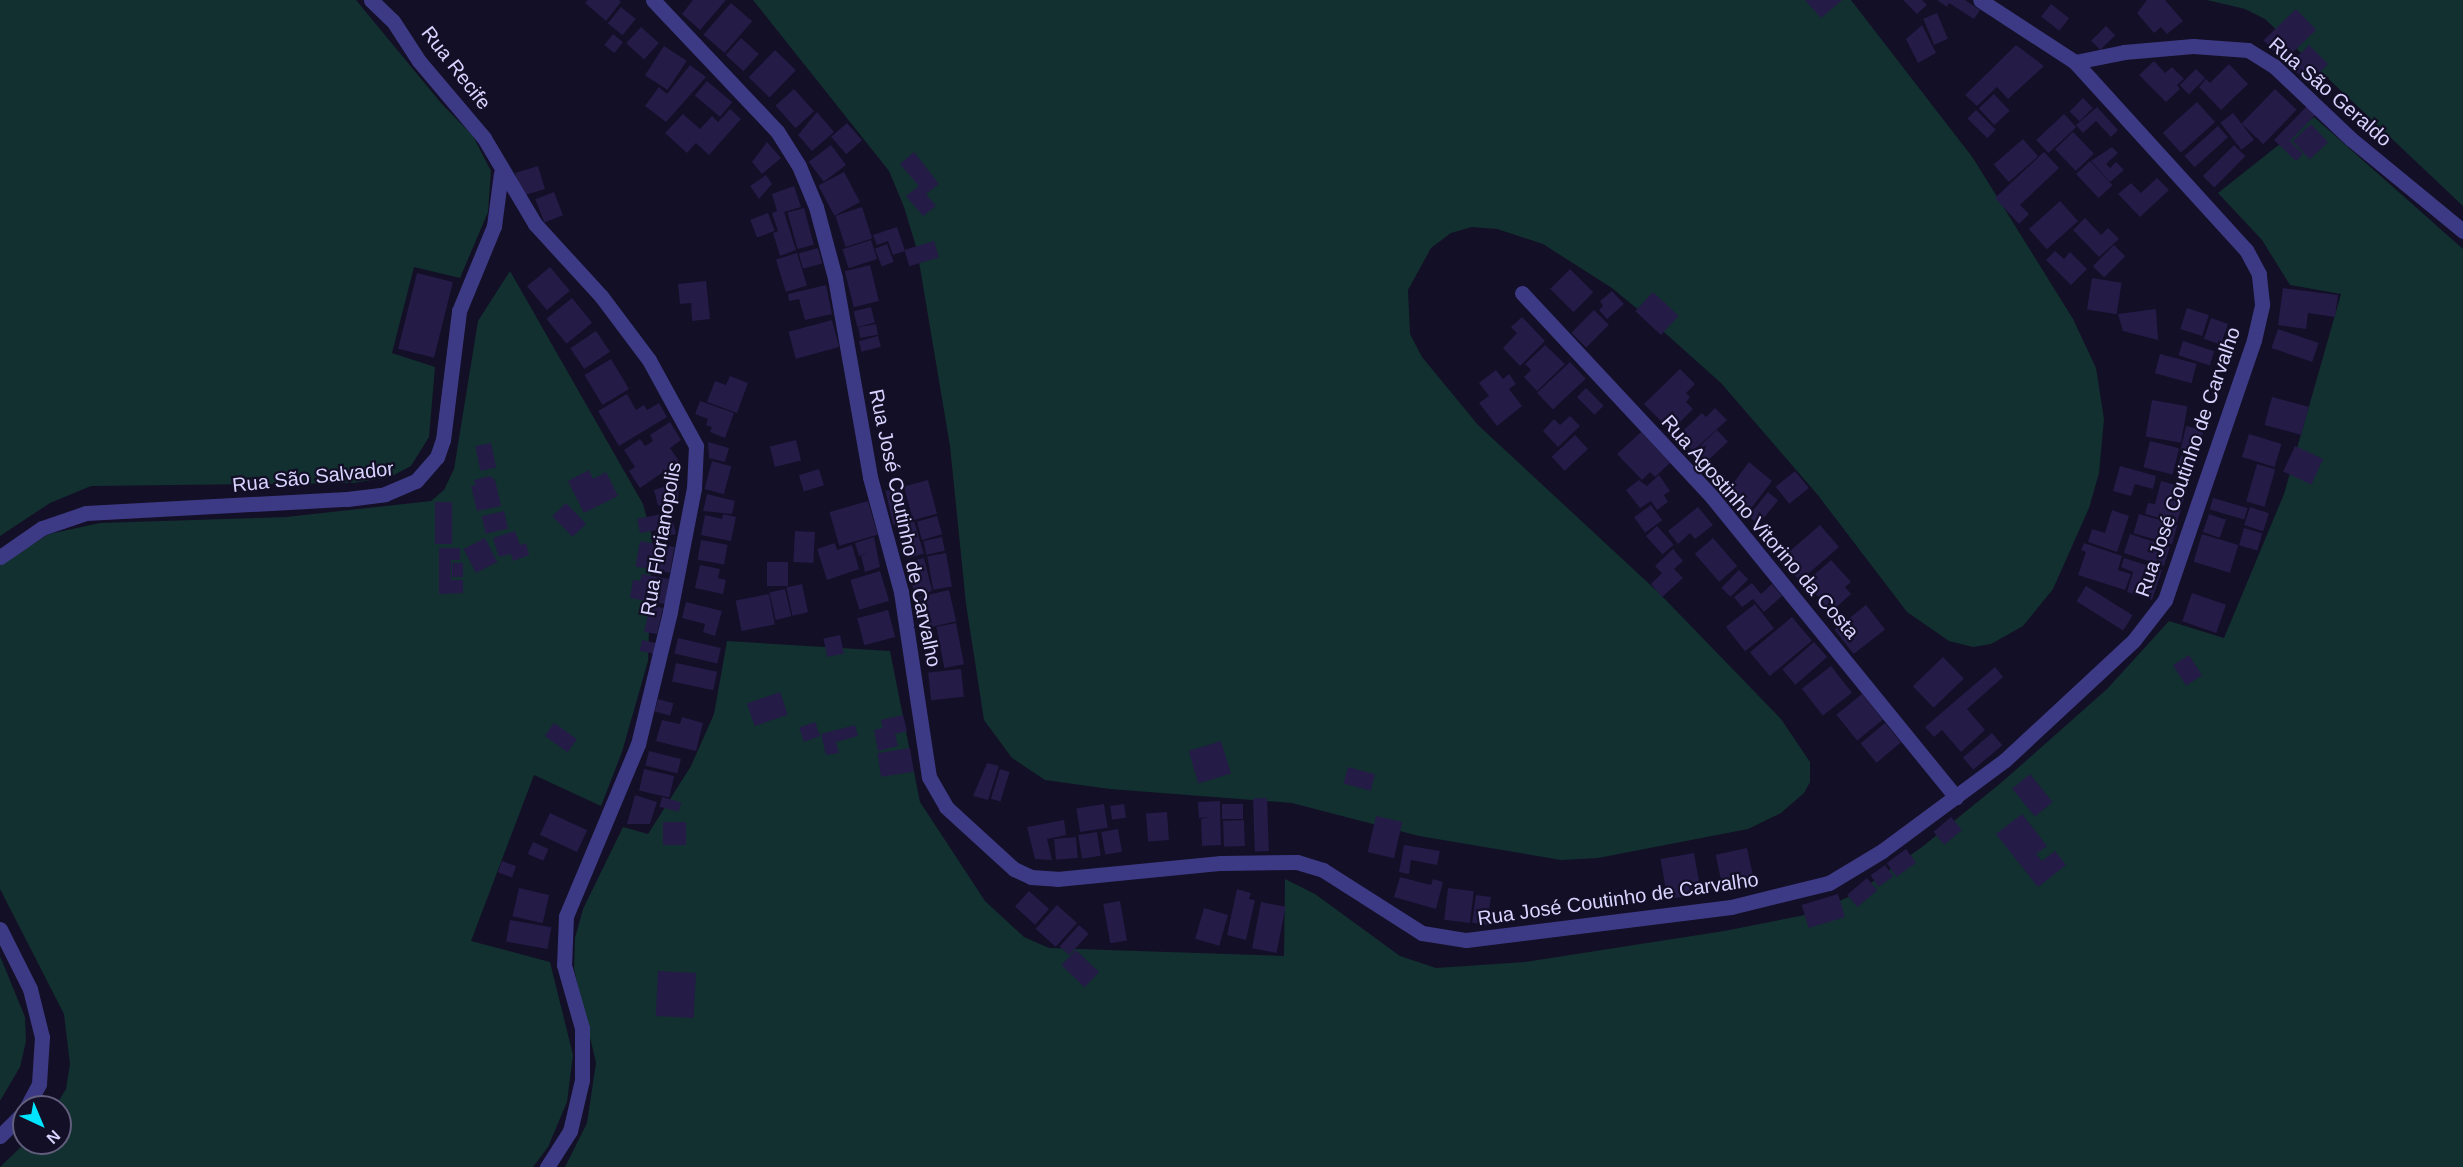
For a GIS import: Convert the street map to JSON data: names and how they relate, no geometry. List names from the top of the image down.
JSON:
{
  "streets": {
    "street": [
      "Rua Recife",
      "Rua São Geraldo",
      "Rua José Coutinho de Carvalho",
      "Rua São Salvador",
      "Rua Agostinho Vitorino da Costa",
      "Rua Florianopolis"
    ]
  },
  "crossings": [
    ["Rua Recife", "Rua São Salvador"],
    ["Rua Recife", "Rua Florianopolis"],
    ["Rua São Geraldo", "Rua José Coutinho de Carvalho"],
    ["Rua José Coutinho de Carvalho", "Rua Agostinho Vitorino da Costa"],
    ["Rua São Salvador", "Rua Florianopolis"]
  ],
  "north": "bottom right"
}
